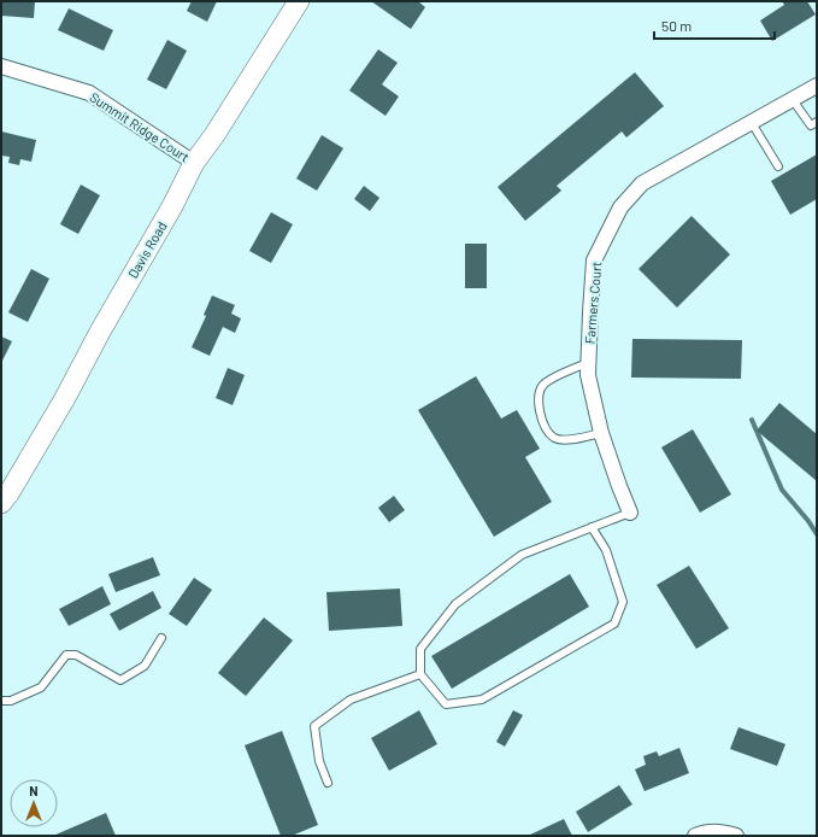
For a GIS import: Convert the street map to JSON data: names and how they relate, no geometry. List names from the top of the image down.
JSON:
{
  "streets": {
    "street": ["Summit Ridge Court", "Davis Road", "Farmers Court"]
  },
  "crossings": [
    ["Summit Ridge Court", "Davis Road"]
  ],
  "scale_bar": "50 m",
  "north": "top"
}
